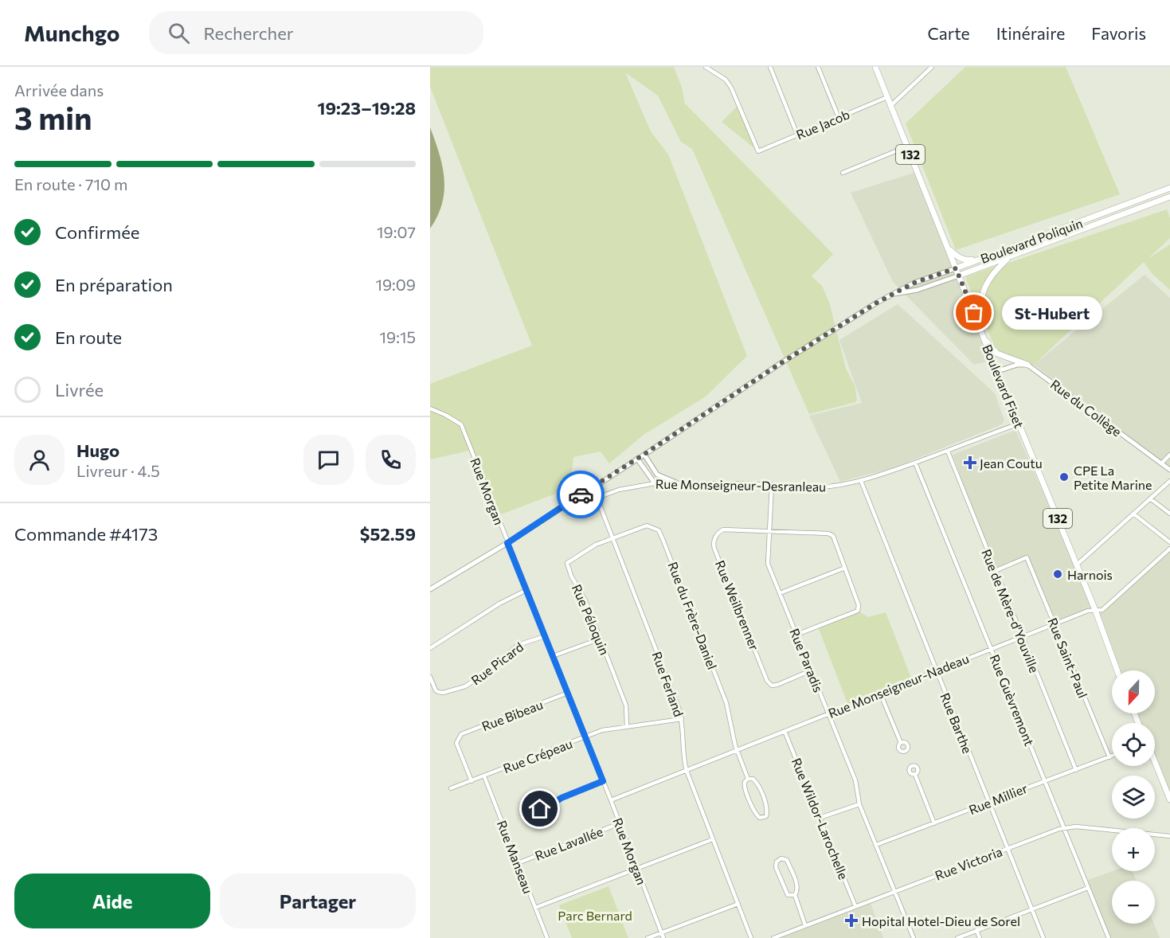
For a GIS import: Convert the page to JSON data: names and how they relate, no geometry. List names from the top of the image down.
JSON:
{
  "streets": {
    "main road": ["132", "Boulevard Poliquin", "Boulevard Fiset"],
    "street": [
      "Rue Jacob",
      "Rue du Collège",
      "Rue Monseigneur-Desranleau",
      "Rue Morgan",
      "Rue Weilbrenner",
      "Rue de Mère-d'Youville",
      "Rue du Frère-Daniel",
      "Rue Péloquin",
      "Rue Saint-Paul",
      "Rue Paradis",
      "Rue Picard",
      "Rue Ferland",
      "Rue Monseigneur-Nadeau",
      "Rue Guèvremont",
      "Rue Bibeau",
      "Rue Barthe",
      "Rue Crépeau",
      "Rue Millier",
      "Rue Wildor-Larochelle",
      "Rue Lavallée",
      "Rue Manseau",
      "Rue Victoria"
    ]
  },
  "crossings": [
    ["Rue Jacob", "Boulevard Fiset"],
    ["Boulevard Poliquin", "Boulevard Fiset"],
    ["Boulevard Poliquin", "Rue Morgan"],
    ["Boulevard Poliquin", "Rue Ferland"],
    ["Boulevard Fiset", "Rue Monseigneur-Desranleau"],
    ["Boulevard Fiset", "Rue Monseigneur-Nadeau"],
    ["Rue Monseigneur-Desranleau", "Rue de Mère-d'Youville"],
    ["Rue Monseigneur-Desranleau", "Rue Paradis"],
    ["Rue Monseigneur-Desranleau", "Rue Ferland"],
    ["Rue Monseigneur-Desranleau", "Rue Guèvremont"],
    ["Rue Monseigneur-Desranleau", "Rue Barthe"],
    ["Rue Morgan", "Rue Picard"],
    ["Rue Morgan", "Rue Monseigneur-Nadeau"],
    ["Rue Morgan", "Rue Bibeau"],
    ["Rue Morgan", "Rue Crépeau"],
    ["Rue Morgan", "Rue Lavallée"],
    ["Rue Weilbrenner", "Rue Paradis"],
    ["Rue de Mère-d'Youville", "Rue Saint-Paul"],
    ["Rue de Mère-d'Youville", "Rue Monseigneur-Nadeau"],
    ["Rue de Mère-d'Youville", "Rue Millier"],
    ["Rue du Frère-Daniel", "Rue Péloquin"],
    ["Rue du Frère-Daniel", "Rue Ferland"],
    ["Rue du Frère-Daniel", "Rue Monseigneur-Nadeau"],
    ["Rue Péloquin", "Rue Ferland"],
    ["Rue Péloquin", "Rue Crépeau"],
    ["Rue Saint-Paul", "Rue Monseigneur-Nadeau"],
    ["Rue Saint-Paul", "Rue Millier"],
    ["Rue Paradis", "Rue Monseigneur-Nadeau"],
    ["Rue Paradis", "Rue Millier"],
    ["Rue Paradis", "Rue Victoria"],
    ["Rue Ferland", "Rue Monseigneur-Nadeau"],
    ["Rue Ferland", "Rue Crépeau"],
    ["Rue Monseigneur-Nadeau", "Rue Guèvremont"],
    ["Rue Monseigneur-Nadeau", "Rue Barthe"],
    ["Rue Monseigneur-Nadeau", "Rue Wildor-Larochelle"],
    ["Rue Guèvremont", "Rue Millier"],
    ["Rue Guèvremont", "Rue Victoria"],
    ["Rue Bibeau", "Rue Crépeau"],
    ["Rue Barthe", "Rue Millier"],
    ["Rue Barthe", "Rue Victoria"],
    ["Rue Crépeau", "Rue Manseau"],
    ["Rue Wildor-Larochelle", "Rue Victoria"],
    ["Rue Lavallée", "Rue Manseau"]
  ],
  "parks": ["Parc Bernard"],
  "places": {
    "other": ["St-Hubert", "CPE La Petite Marine", "Harnois"],
    "health": ["Jean Coutu", "Hopital Hotel-Dieu de Sorel"]
  },
  "north": "bottom",
  "page": {
    "header": "Munchgo",
    "search": "Rechercher",
    "nav": ["Carte", "Itinéraire", "Favoris"],
    "heading": ["3 min", "Arrivée dans", "19:23–19:28"],
    "panel": [
      "Hugo",
      "Livreur · 4.5",
      "Commande #4173",
      "$52.59"
    ],
    "bar": "En route · 710 m",
    "list": [
      ["Confirmée", "19:07"],
      ["En préparation", "19:09"],
      ["En route", "19:15"],
      "Livrée"
    ],
    "bubble": "St-Hubert",
    "map_buttons": ["+", "−"],
    "buttons": ["Aide", "Partager"]
  }
}
